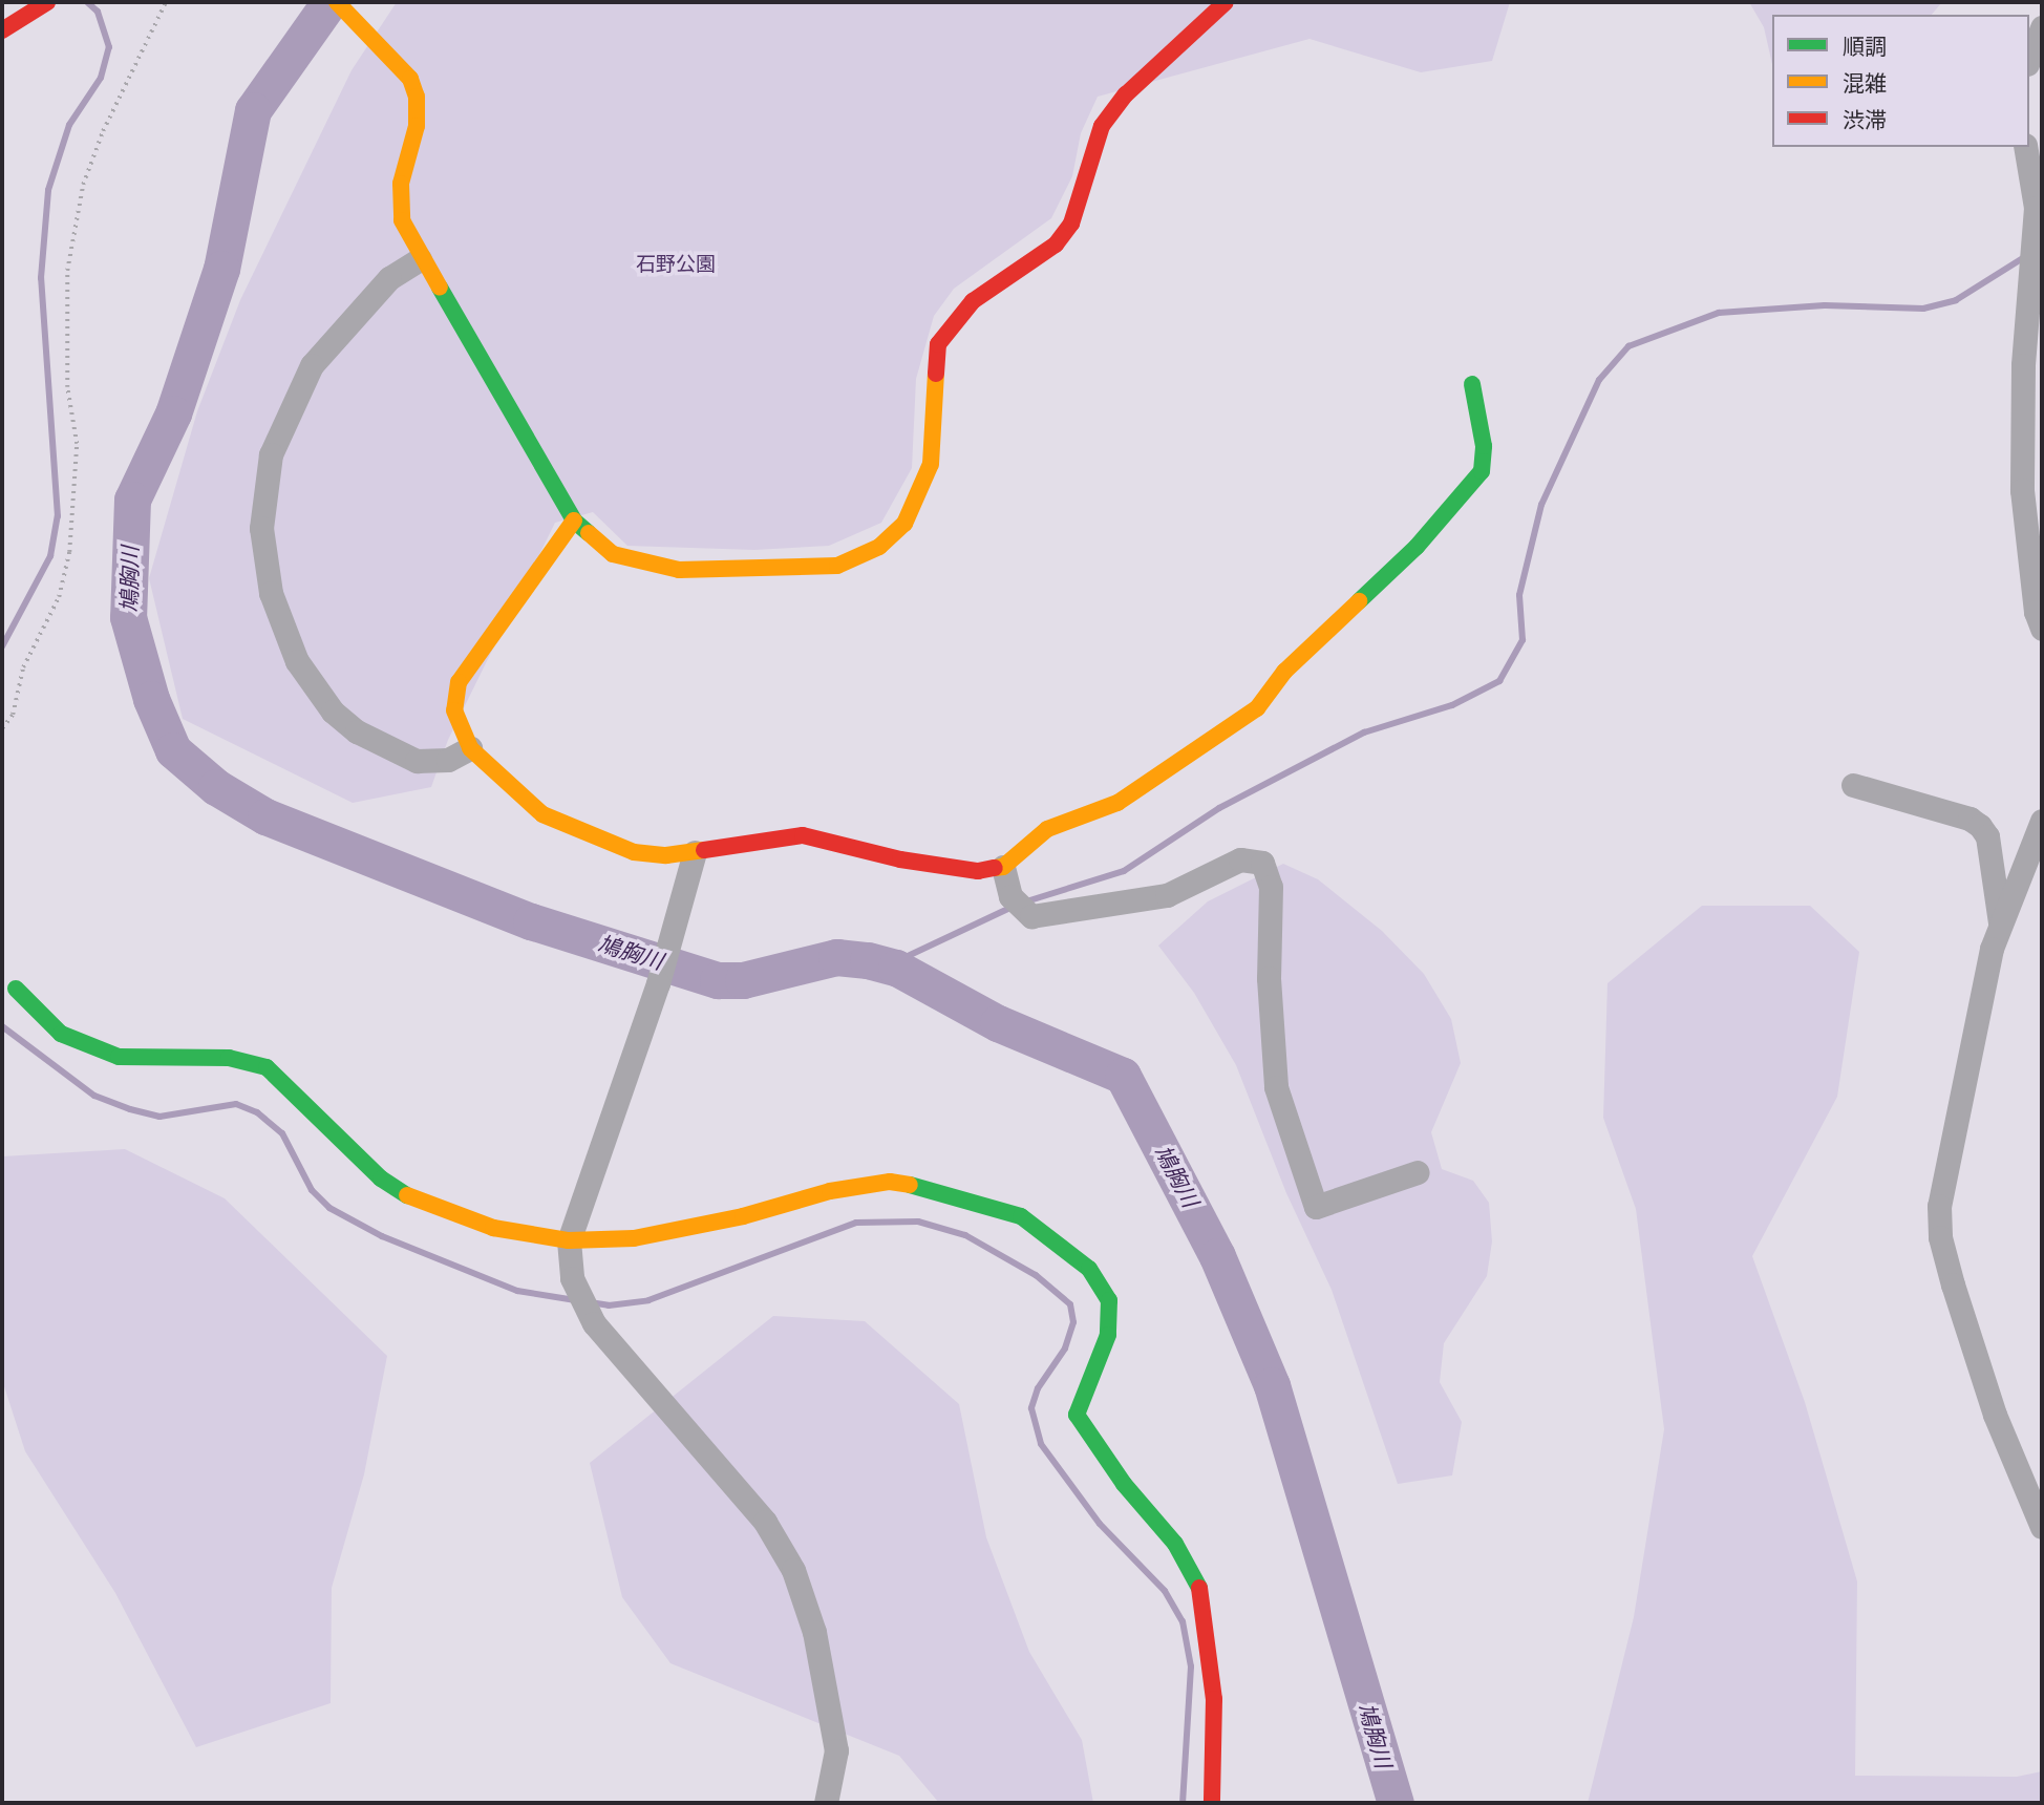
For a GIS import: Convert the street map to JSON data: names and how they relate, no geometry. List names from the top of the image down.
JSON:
{
  "water": ["鳩胸川"],
  "parks": ["石野公園"],
  "legend": ["順調", "混雑", "渋滞"]
}
